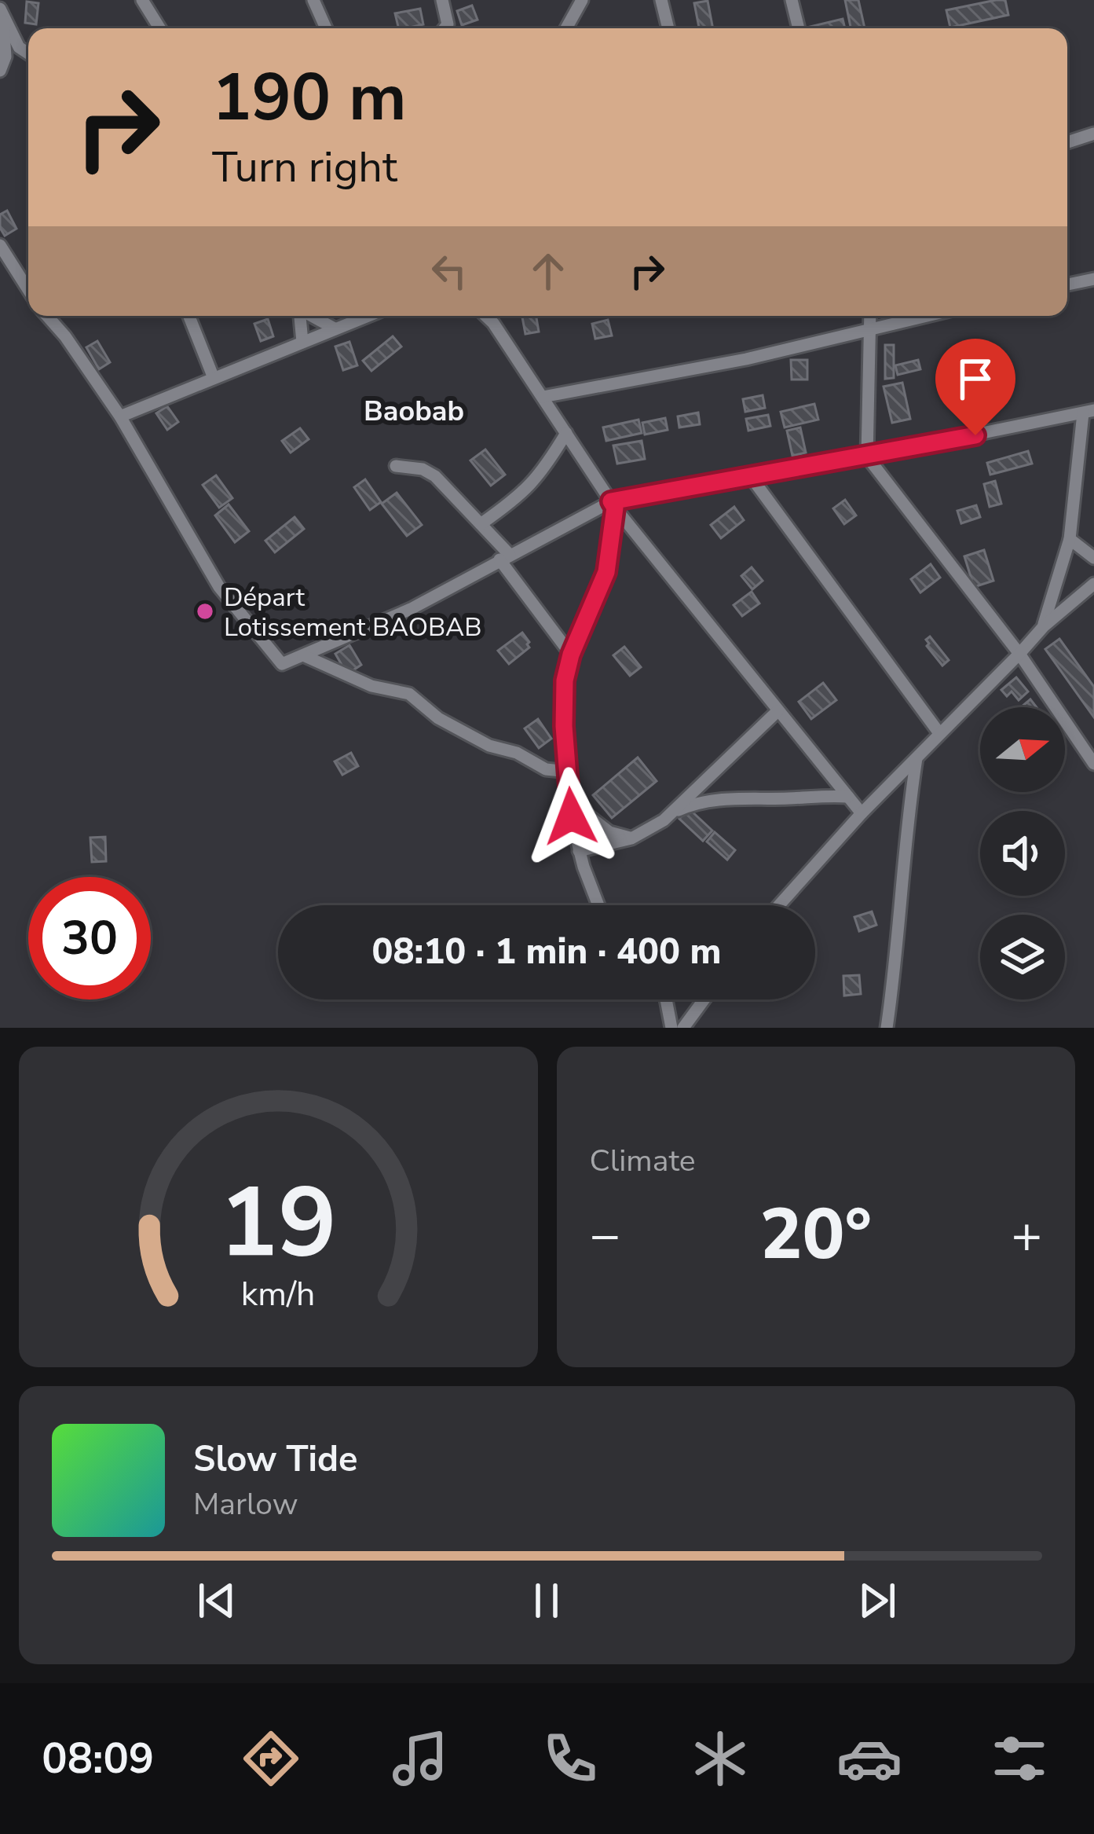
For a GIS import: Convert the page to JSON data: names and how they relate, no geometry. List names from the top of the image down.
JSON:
{
  "districts": ["Baobab"],
  "places": ["Départ Lotissement BAOBAB"],
  "north": "right",
  "page": {
    "turn": ["190 m", "Turn right"],
    "limit": "30",
    "trip": "08:10 · 1 min · 400 m",
    "tile": "Climate",
    "heat": ["−", "20°", "+"],
    "song": ["Slow Tide", "Marlow"],
    "tabs": "08:09",
    "gauge": ["19", "km/h"]
  }
}
